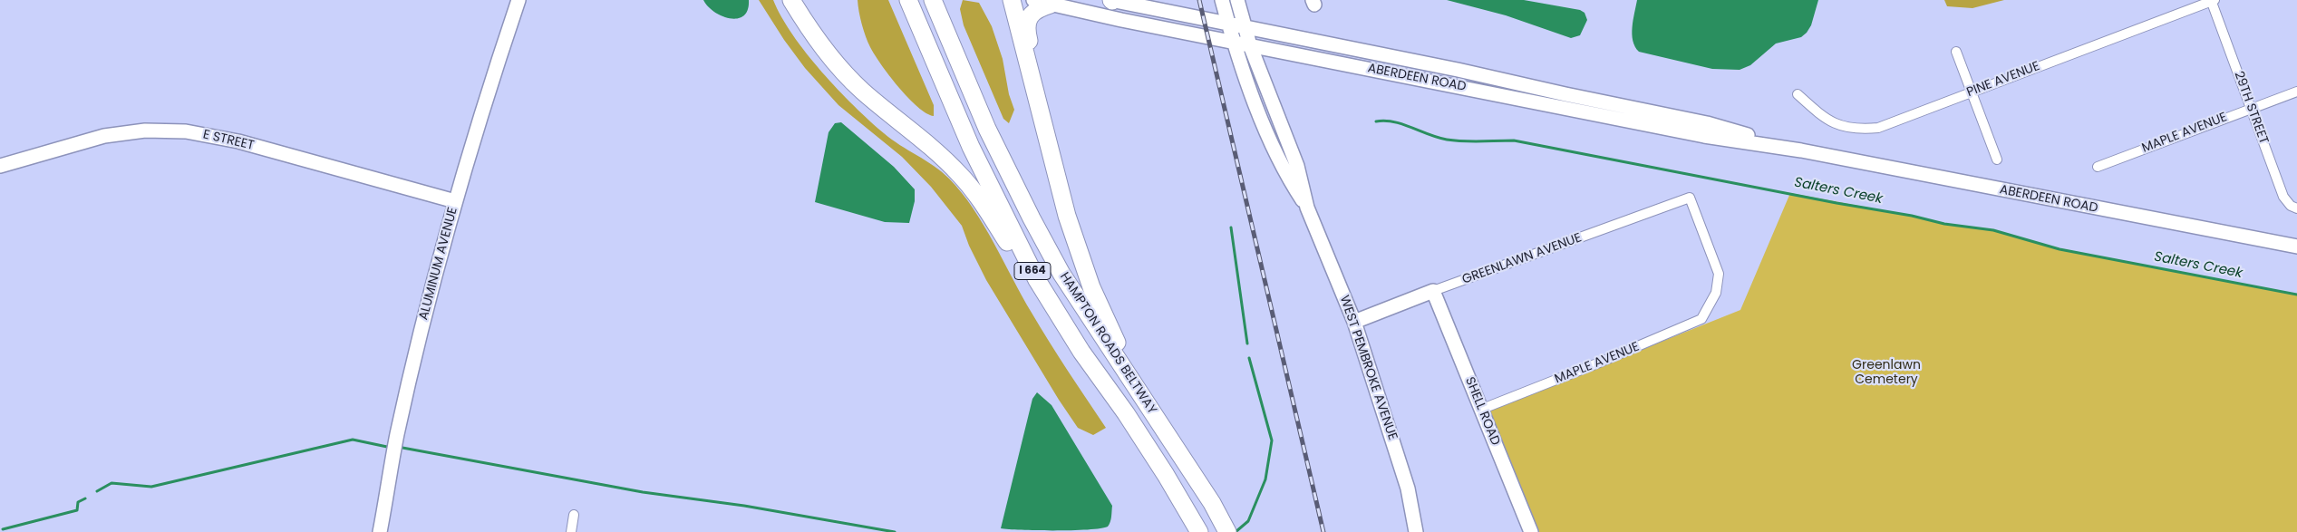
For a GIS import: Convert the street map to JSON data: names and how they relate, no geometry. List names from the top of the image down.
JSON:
{
  "streets": {
    "highway": ["I 664", "HAMPTON ROADS BELTWAY"],
    "main road": [
      "ABERDEEN ROAD",
      "E STREET",
      "GREENLAWN AVENUE",
      "ALUMINUM AVENUE",
      "WEST PEMBROKE AVENUE",
      "SHELL ROAD"
    ],
    "street": ["PINE AVENUE", "29TH STREET", "MAPLE AVENUE"]
  },
  "crossings": [
    ["ABERDEEN ROAD", "WEST PEMBROKE AVENUE"],
    ["PINE AVENUE", "29TH STREET"],
    ["29TH STREET", "MAPLE AVENUE"],
    ["MAPLE AVENUE", "GREENLAWN AVENUE"],
    ["MAPLE AVENUE", "SHELL ROAD"],
    ["E STREET", "ALUMINUM AVENUE"],
    ["GREENLAWN AVENUE", "WEST PEMBROKE AVENUE"],
    ["GREENLAWN AVENUE", "SHELL ROAD"]
  ],
  "water": ["Salters Creek"],
  "parks": ["Greenlawn Cemetery"]
}
